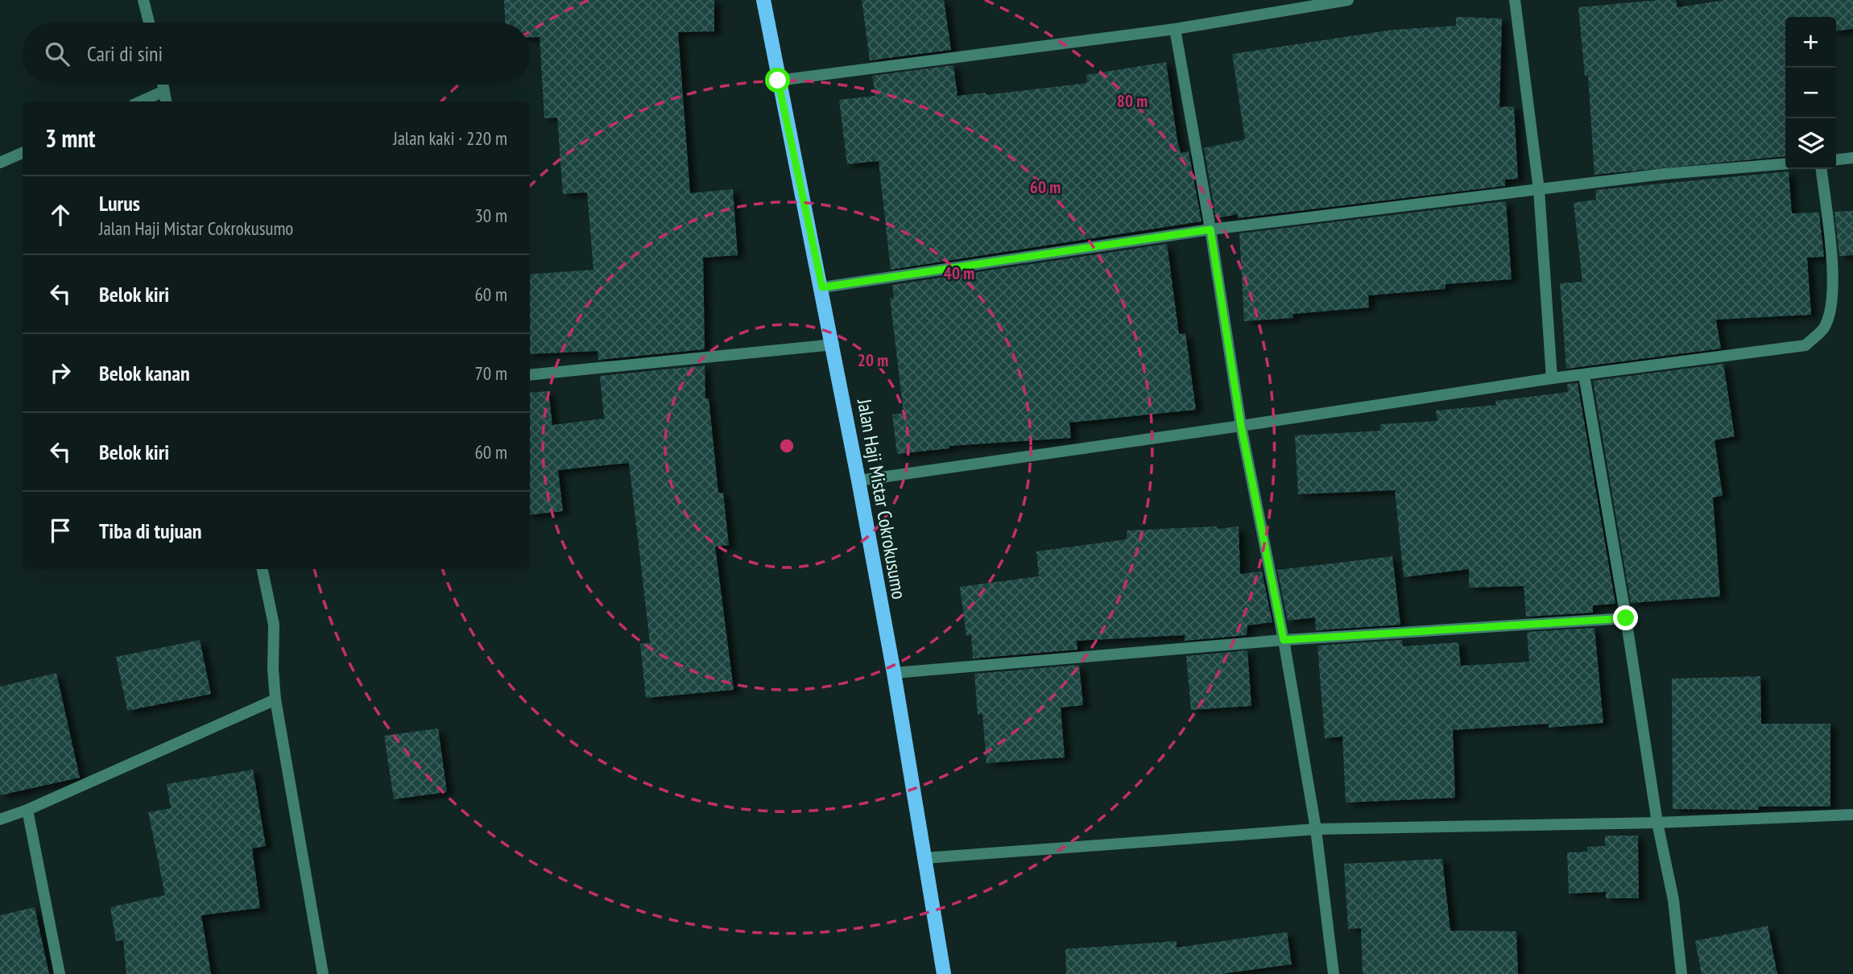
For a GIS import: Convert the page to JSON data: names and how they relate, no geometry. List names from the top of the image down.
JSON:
{
  "streets": {
    "main road": ["Jalan Haji Mistar Cokrokusumo"]
  },
  "page": {
    "map_buttons": ["+", "−"],
    "search": "Cari di sini",
    "heading": ["3 mnt", "Jalan kaki · 220 m"],
    "list": [
      ["Lurus", "Jalan Haji Mistar Cokrokusumo", "30 m"],
      ["Belok kiri", "60 m"],
      ["Belok kanan", "70 m"],
      ["Belok kiri", "60 m"],
      "Tiba di tujuan"
    ]
  },
  "rings": [
    "80 m",
    "60 m",
    "40 m",
    "20 m"
  ]
}
